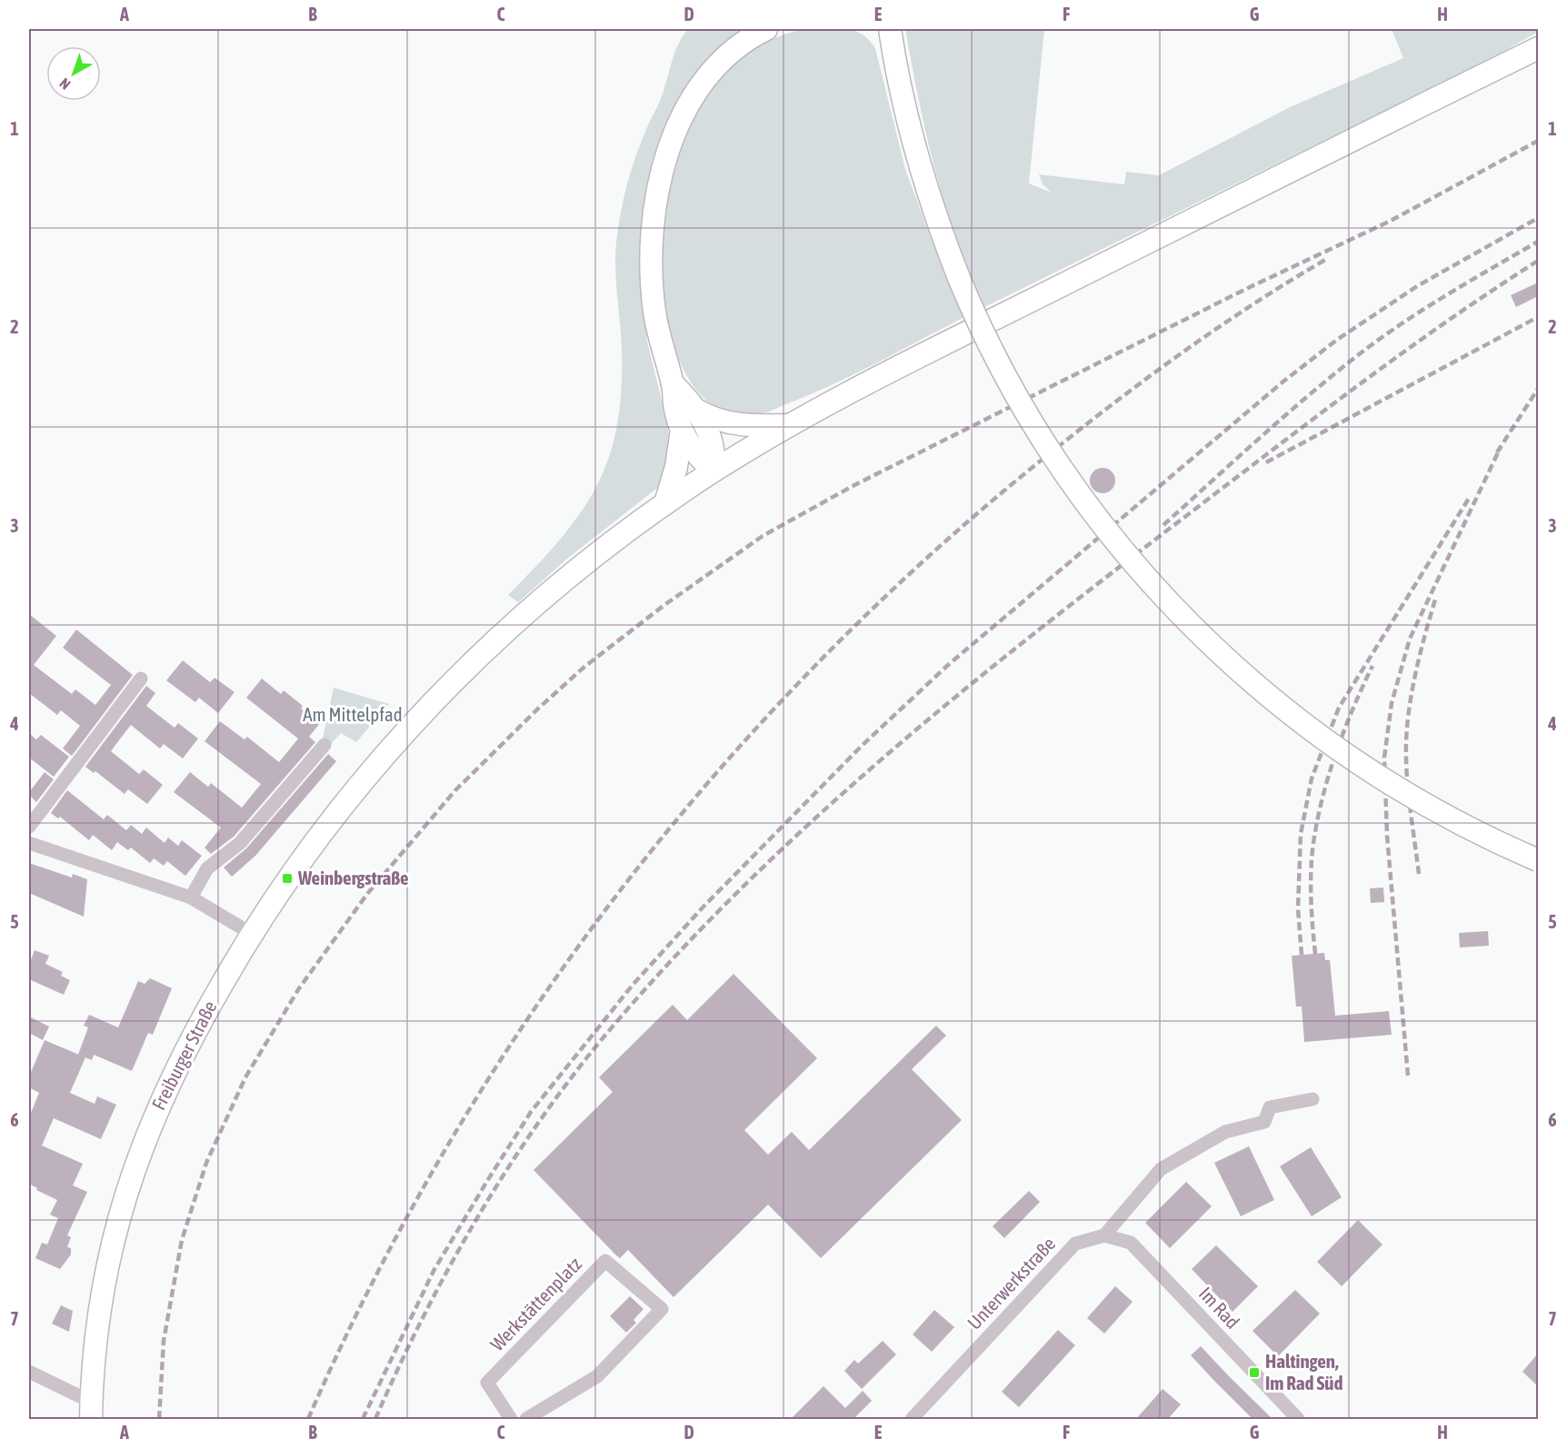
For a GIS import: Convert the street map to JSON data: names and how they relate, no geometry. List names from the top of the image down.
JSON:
{
  "streets": {
    "main road": ["Freiburger Straße"],
    "street": ["Unterwerkstraße", "Werkstättenplatz", "Im Rad"]
  },
  "crossings": [
    ["Unterwerkstraße", "Im Rad"]
  ],
  "parks": ["Am Mittelpfad"],
  "places": {
    "transit": ["Weinbergstraße", "Haltingen, Im Rad Süd"]
  },
  "north": "bottom left",
  "grid": {
    "columns": [
      "A",
      "B",
      "C",
      "D",
      "E",
      "F",
      "G",
      "H"
    ],
    "rows": [
      "1",
      "2",
      "3",
      "4",
      "5",
      "6",
      "7"
    ]
  }
}
